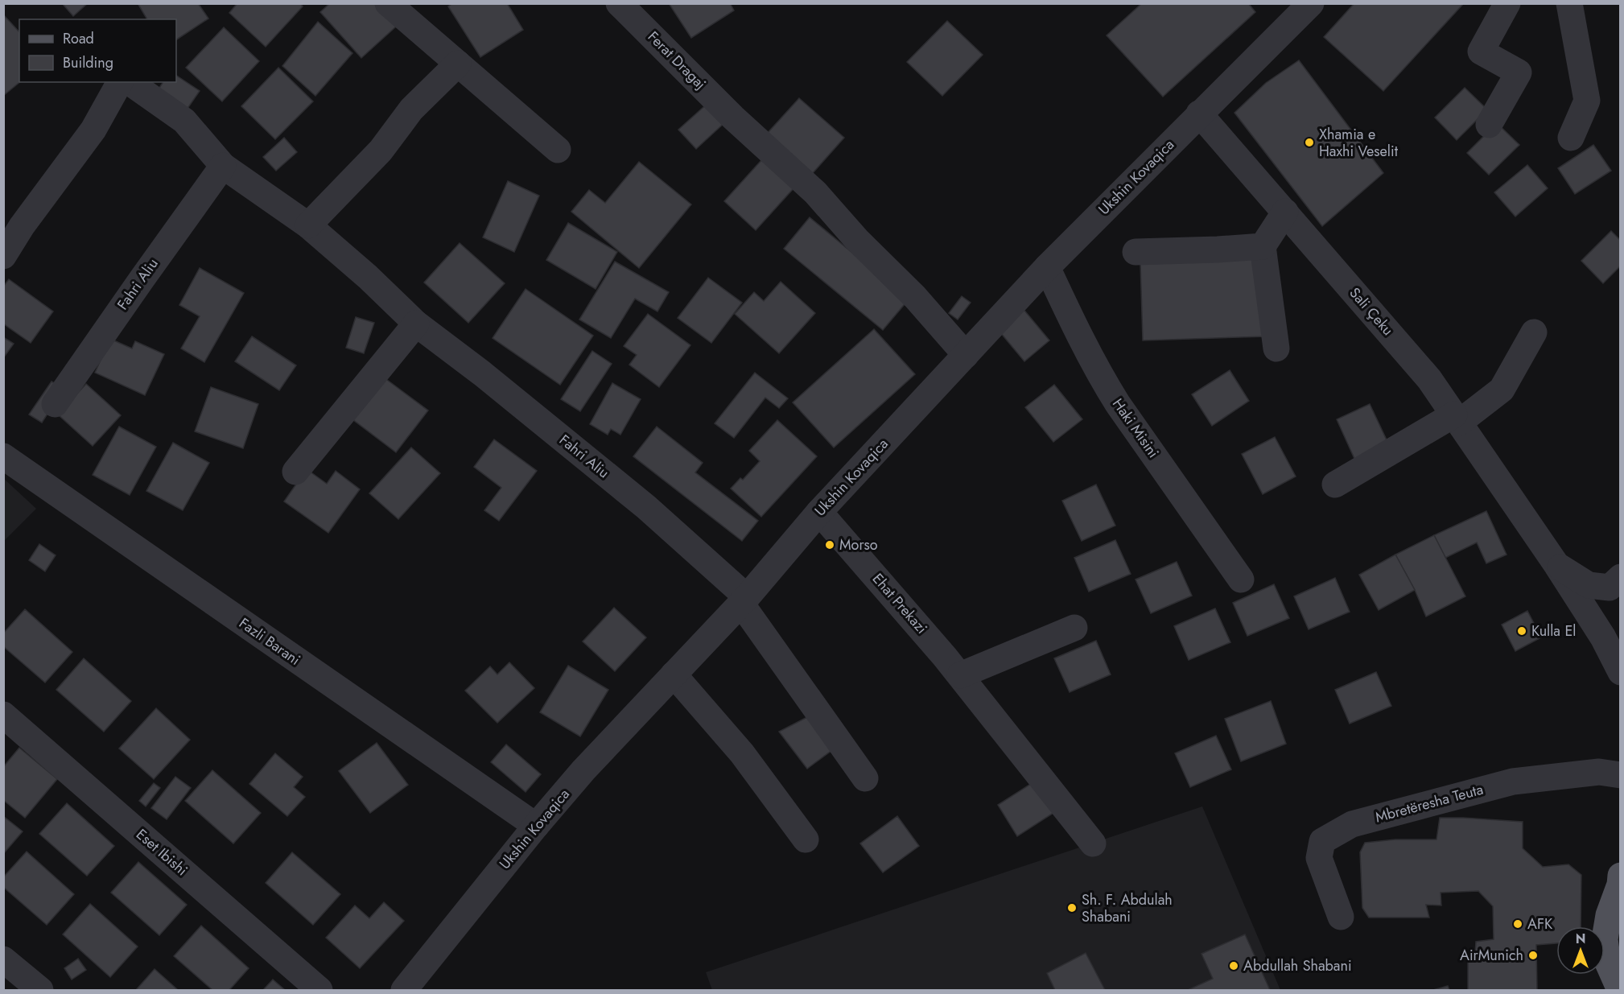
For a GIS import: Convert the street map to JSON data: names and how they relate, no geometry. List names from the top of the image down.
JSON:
{
  "streets": {
    "street": [
      "Ferat Dragaj",
      "Ukshin Kovaqica",
      "Fahri Aliu",
      "Sali Çeku",
      "Haki Misini",
      "Ehat Prekazi",
      "Fazli Barani",
      "Mbretëresha Teuta",
      "Eset Ibishi"
    ]
  },
  "crossings": [
    ["Ferat Dragaj", "Ukshin Kovaqica"],
    ["Ukshin Kovaqica", "Fahri Aliu"],
    ["Ukshin Kovaqica", "Sali Çeku"],
    ["Ukshin Kovaqica", "Haki Misini"],
    ["Ukshin Kovaqica", "Ehat Prekazi"],
    ["Ukshin Kovaqica", "Fazli Barani"]
  ],
  "places": [
    "Xhamia e Haxhi Veselit",
    "Morso",
    "Kulla El",
    "Sh. F. Abdulah Shabani",
    "AFK",
    "AirMunich",
    "Abdullah Shabani"
  ],
  "legend": ["Road", "Building"],
  "north": "top"
}
